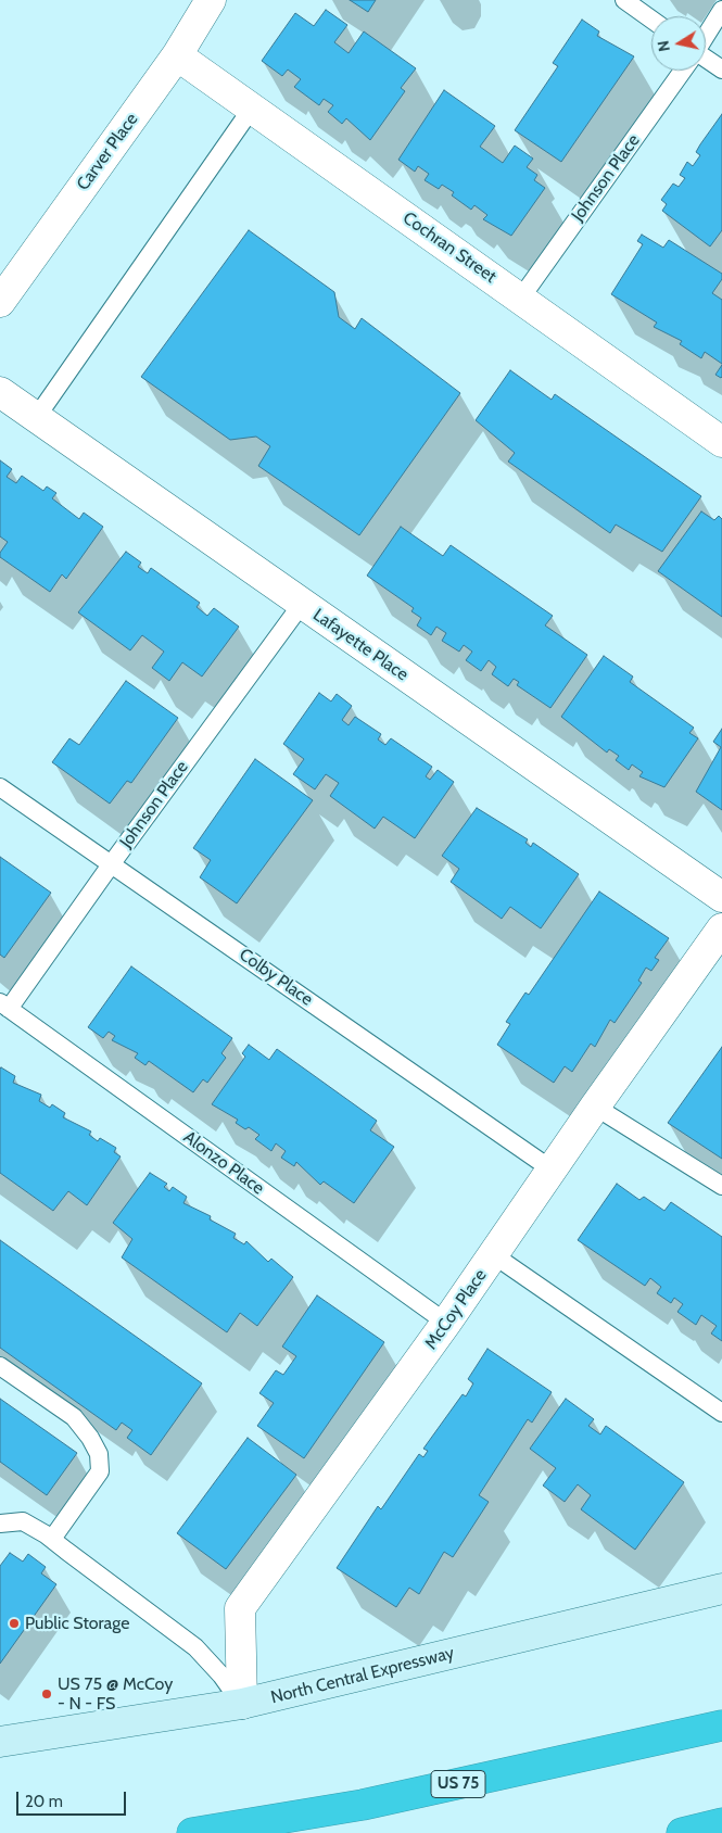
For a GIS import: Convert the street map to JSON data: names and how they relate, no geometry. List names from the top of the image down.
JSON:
{
  "streets": {
    "highway": ["US 75"],
    "main road": ["North Central Expressway"],
    "street": [
      "Carver Place",
      "Cochran Street",
      "Lafayette Place",
      "McCoy Place"
    ],
    "lane": ["Johnson Place", "Colby Place", "Alonzo Place"]
  },
  "crossings": [
    ["Carver Place", "Cochran Street"],
    ["Johnson Place", "Cochran Street"],
    ["Johnson Place", "Lafayette Place"],
    ["Johnson Place", "Colby Place"],
    ["Johnson Place", "Alonzo Place"],
    ["Colby Place", "McCoy Place"],
    ["Alonzo Place", "McCoy Place"],
    ["McCoy Place", "North Central Expressway"]
  ],
  "places": ["Public Storage", "US 75 @ McCoy - N - FS"],
  "scale_bar": "20 m",
  "north": "left"
}
